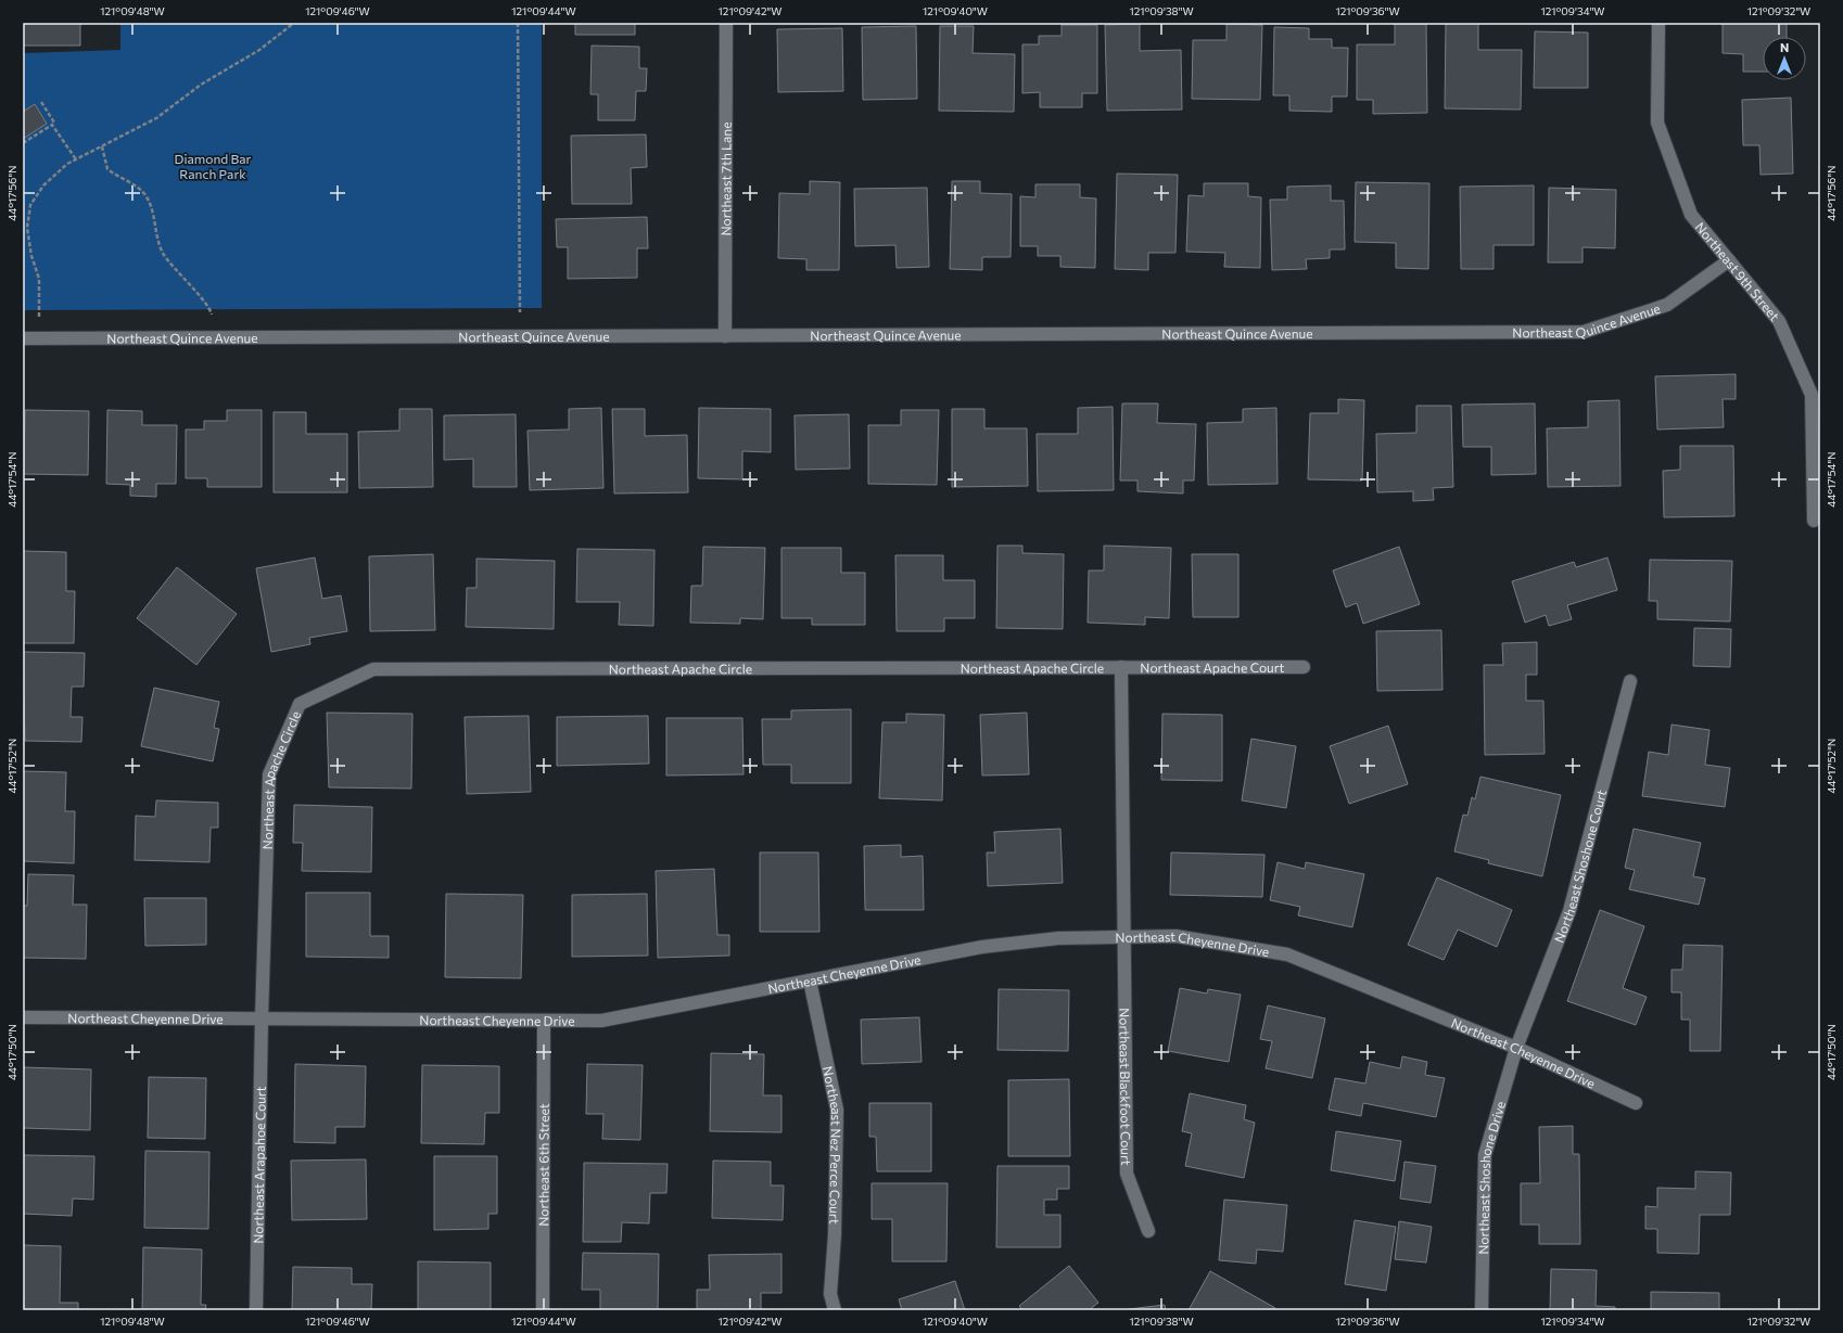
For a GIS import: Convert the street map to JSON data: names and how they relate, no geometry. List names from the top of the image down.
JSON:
{
  "streets": {
    "street": [
      "Northeast 7th Lane",
      "Northeast 9th Street",
      "Northeast Quince Avenue",
      "Northeast Apache Court",
      "Northeast Apache Circle",
      "Northeast Shoshone Court",
      "Northeast Cheyenne Drive",
      "Northeast Blackfoot Court",
      "Northeast Nez Perce Court",
      "Northeast Arapahoe Court",
      "Northeast 6th Street",
      "Northeast Shoshone Drive"
    ]
  },
  "crossings": [
    ["Northeast 7th Lane", "Northeast Quince Avenue"],
    ["Northeast 9th Street", "Northeast Quince Avenue"],
    ["Northeast Apache Court", "Northeast Apache Circle"],
    ["Northeast Apache Circle", "Northeast Cheyenne Drive"],
    ["Northeast Apache Circle", "Northeast Blackfoot Court"],
    ["Northeast Apache Circle", "Northeast Arapahoe Court"],
    ["Northeast Shoshone Court", "Northeast Cheyenne Drive"],
    ["Northeast Shoshone Court", "Northeast Shoshone Drive"],
    ["Northeast Cheyenne Drive", "Northeast Blackfoot Court"],
    ["Northeast Cheyenne Drive", "Northeast Nez Perce Court"],
    ["Northeast Cheyenne Drive", "Northeast Arapahoe Court"],
    ["Northeast Cheyenne Drive", "Northeast 6th Street"],
    ["Northeast Cheyenne Drive", "Northeast Shoshone Drive"]
  ],
  "parks": ["Diamond Bar Ranch Park"],
  "north": "top",
  "coordinates": [
    "121°09'48\"W",
    "121°09'46\"W",
    "121°09'44\"W",
    "121°09'42\"W",
    "121°09'40\"W",
    "121°09'38\"W",
    "121°09'36\"W",
    "121°09'34\"W",
    "121°09'32\"W",
    "44°17'56\"N",
    "44°17'54\"N",
    "44°17'52\"N",
    "44°17'50\"N"
  ]
}
